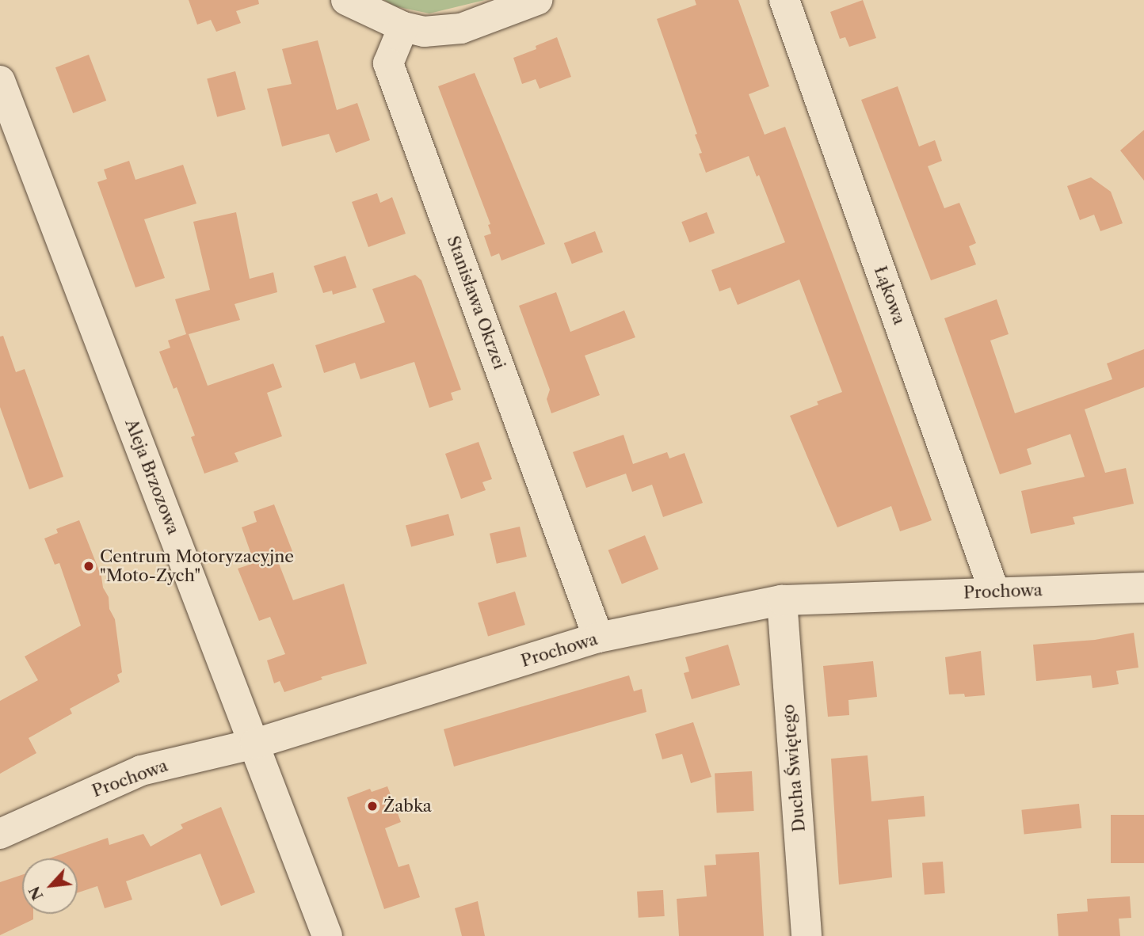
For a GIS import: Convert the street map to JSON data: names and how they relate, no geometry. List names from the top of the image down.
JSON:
{
  "streets": {
    "street": [
      "Łąkowa",
      "Stanisława Okrzei",
      "Aleja Brzozowa",
      "Prochowa",
      "Ducha Świętego"
    ]
  },
  "crossings": [
    ["Łąkowa", "Prochowa"],
    ["Stanisława Okrzei", "Prochowa"],
    ["Aleja Brzozowa", "Prochowa"],
    ["Prochowa", "Ducha Świętego"]
  ],
  "places": ["Centrum Motoryzacyjne \"Moto-Zych\"", "Żabka"],
  "north": "bottom left"
}
